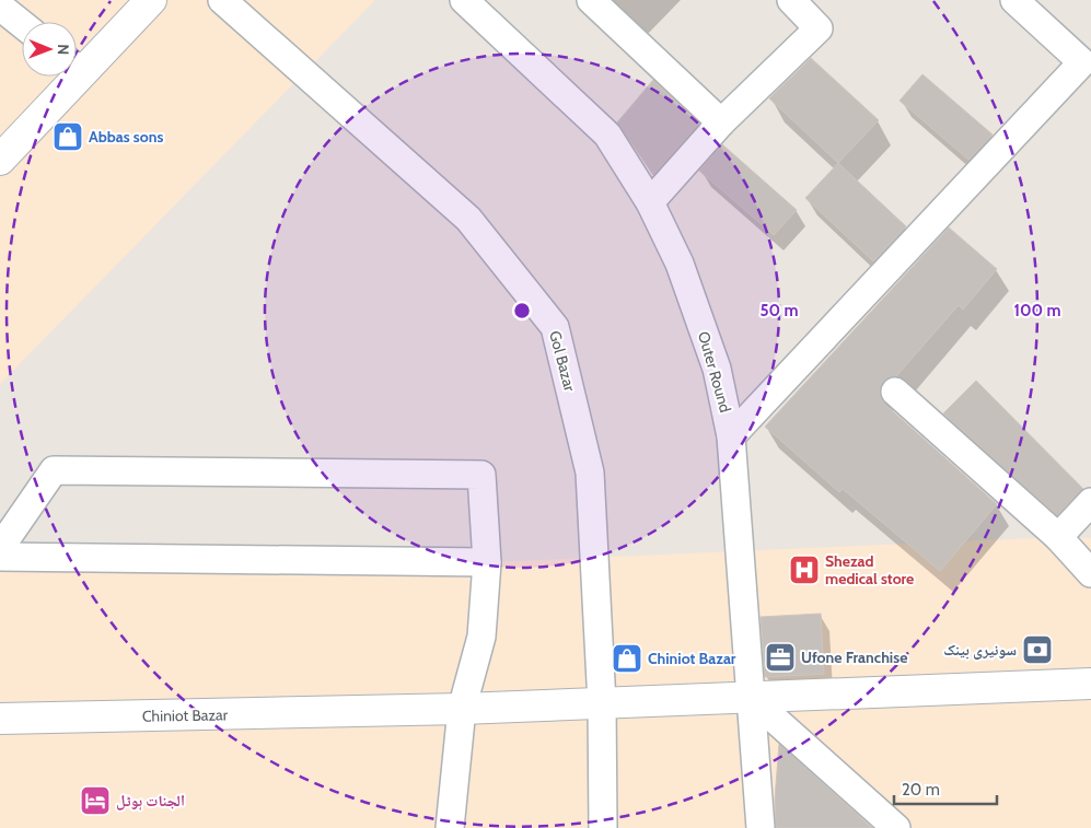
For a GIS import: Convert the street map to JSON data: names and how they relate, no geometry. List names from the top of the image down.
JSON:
{
  "streets": {
    "street": ["Gol Bazar", "Outer Round", "Chiniot Bazar"]
  },
  "crossings": [
    ["Gol Bazar", "Chiniot Bazar"],
    ["Outer Round", "Chiniot Bazar"]
  ],
  "places": {
    "shop": ["Abbas sons", "Chiniot Bazar"],
    "hospital": ["Shezad medical store"],
    "bank": ["سونیری بینک"],
    "office": ["Ufone Franchise"],
    "hotel": ["الجنات ہوٹل"]
  },
  "scale_bar": "20 m",
  "north": "right",
  "rings": ["50 m", "100 m"]
}
